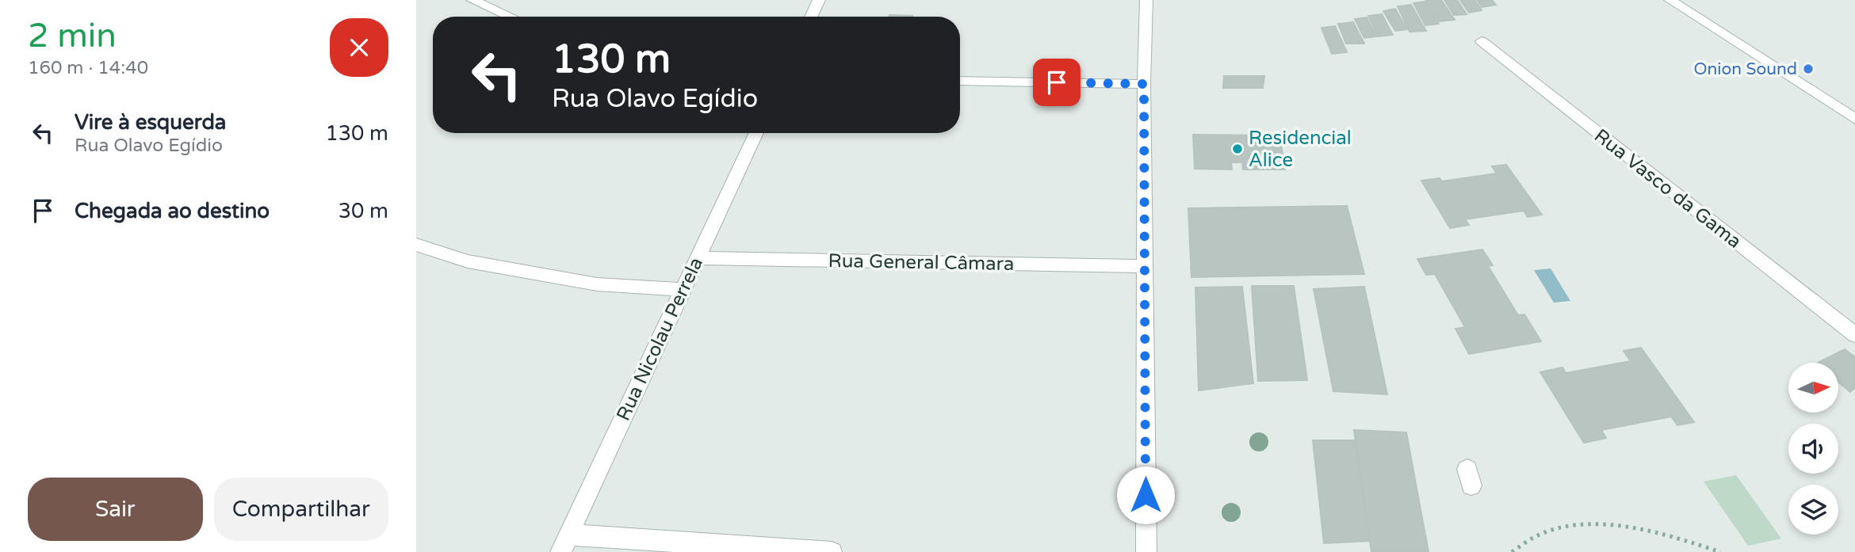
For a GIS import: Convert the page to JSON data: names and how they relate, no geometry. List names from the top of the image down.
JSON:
{
  "streets": {
    "street": ["Rua Vasco da Gama", "Rua General Câmara", "Rua Nicolau Perrela"]
  },
  "crossings": [
    ["Rua General Câmara", "Rua Nicolau Perrela"]
  ],
  "places": ["Onion Sound", "Residencial Alice"],
  "north": "right",
  "page": {
    "heading": ["2 min", "160 m · 14:40"],
    "turn": ["130 m", "Rua Olavo Egídio"],
    "list": [
      {
        "name": "Vire à esquerda",
        "note": "Rua Olavo Egídio",
        "value": "130 m"
      },
      {
        "name": "Chegada ao destino",
        "value": "30 m"
      }
    ],
    "buttons": ["Sair", "Compartilhar"]
  }
}
